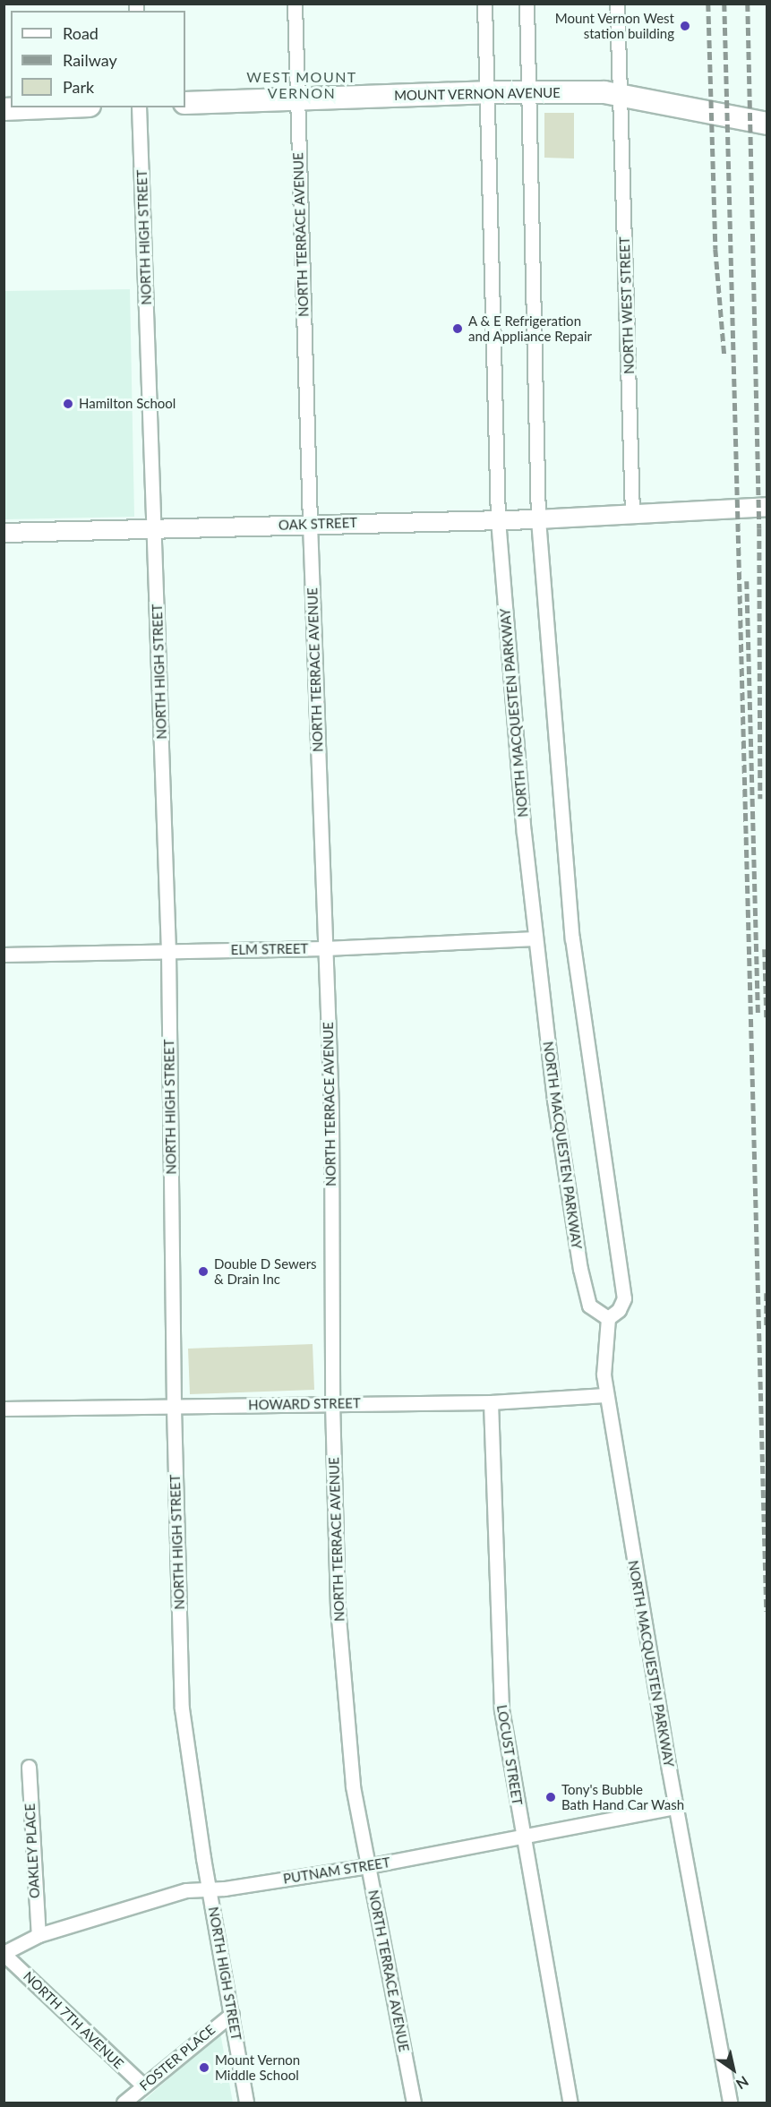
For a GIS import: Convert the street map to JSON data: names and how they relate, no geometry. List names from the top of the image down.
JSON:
{
  "streets": {
    "main road": ["MOUNT VERNON AVENUE"],
    "street": [
      "NORTH TERRACE AVENUE",
      "NORTH HIGH STREET",
      "NORTH WEST STREET",
      "OAK STREET",
      "NORTH MACQUESTEN PARKWAY",
      "ELM STREET",
      "HOWARD STREET",
      "LOCUST STREET",
      "OAKLEY PLACE",
      "PUTNAM STREET",
      "NORTH 7TH AVENUE",
      "FOSTER PLACE"
    ]
  },
  "crossings": [
    ["MOUNT VERNON AVENUE", "NORTH TERRACE AVENUE"],
    ["MOUNT VERNON AVENUE", "NORTH WEST STREET"],
    ["MOUNT VERNON AVENUE", "NORTH MACQUESTEN PARKWAY"],
    ["NORTH TERRACE AVENUE", "OAK STREET"],
    ["NORTH TERRACE AVENUE", "ELM STREET"],
    ["NORTH TERRACE AVENUE", "HOWARD STREET"],
    ["NORTH TERRACE AVENUE", "PUTNAM STREET"],
    ["NORTH HIGH STREET", "OAK STREET"],
    ["NORTH HIGH STREET", "ELM STREET"],
    ["NORTH HIGH STREET", "HOWARD STREET"],
    ["NORTH HIGH STREET", "PUTNAM STREET"],
    ["NORTH HIGH STREET", "FOSTER PLACE"],
    ["NORTH WEST STREET", "OAK STREET"],
    ["OAK STREET", "NORTH MACQUESTEN PARKWAY"],
    ["NORTH MACQUESTEN PARKWAY", "ELM STREET"],
    ["NORTH MACQUESTEN PARKWAY", "HOWARD STREET"],
    ["NORTH MACQUESTEN PARKWAY", "PUTNAM STREET"],
    ["HOWARD STREET", "LOCUST STREET"],
    ["LOCUST STREET", "PUTNAM STREET"],
    ["OAKLEY PLACE", "PUTNAM STREET"],
    ["PUTNAM STREET", "NORTH 7TH AVENUE"],
    ["NORTH 7TH AVENUE", "FOSTER PLACE"]
  ],
  "districts": ["WEST MOUNT VERNON"],
  "places": [
    "Mount Vernon West station building",
    "A & E Refrigeration and Appliance Repair",
    "Hamilton School",
    "Double D Sewers & Drain Inc",
    "Tony's Bubble Bath Hand Car Wash",
    "Mount Vernon Middle School"
  ],
  "legend": ["Road", "Railway", "Park"],
  "north": "bottom right"
}
